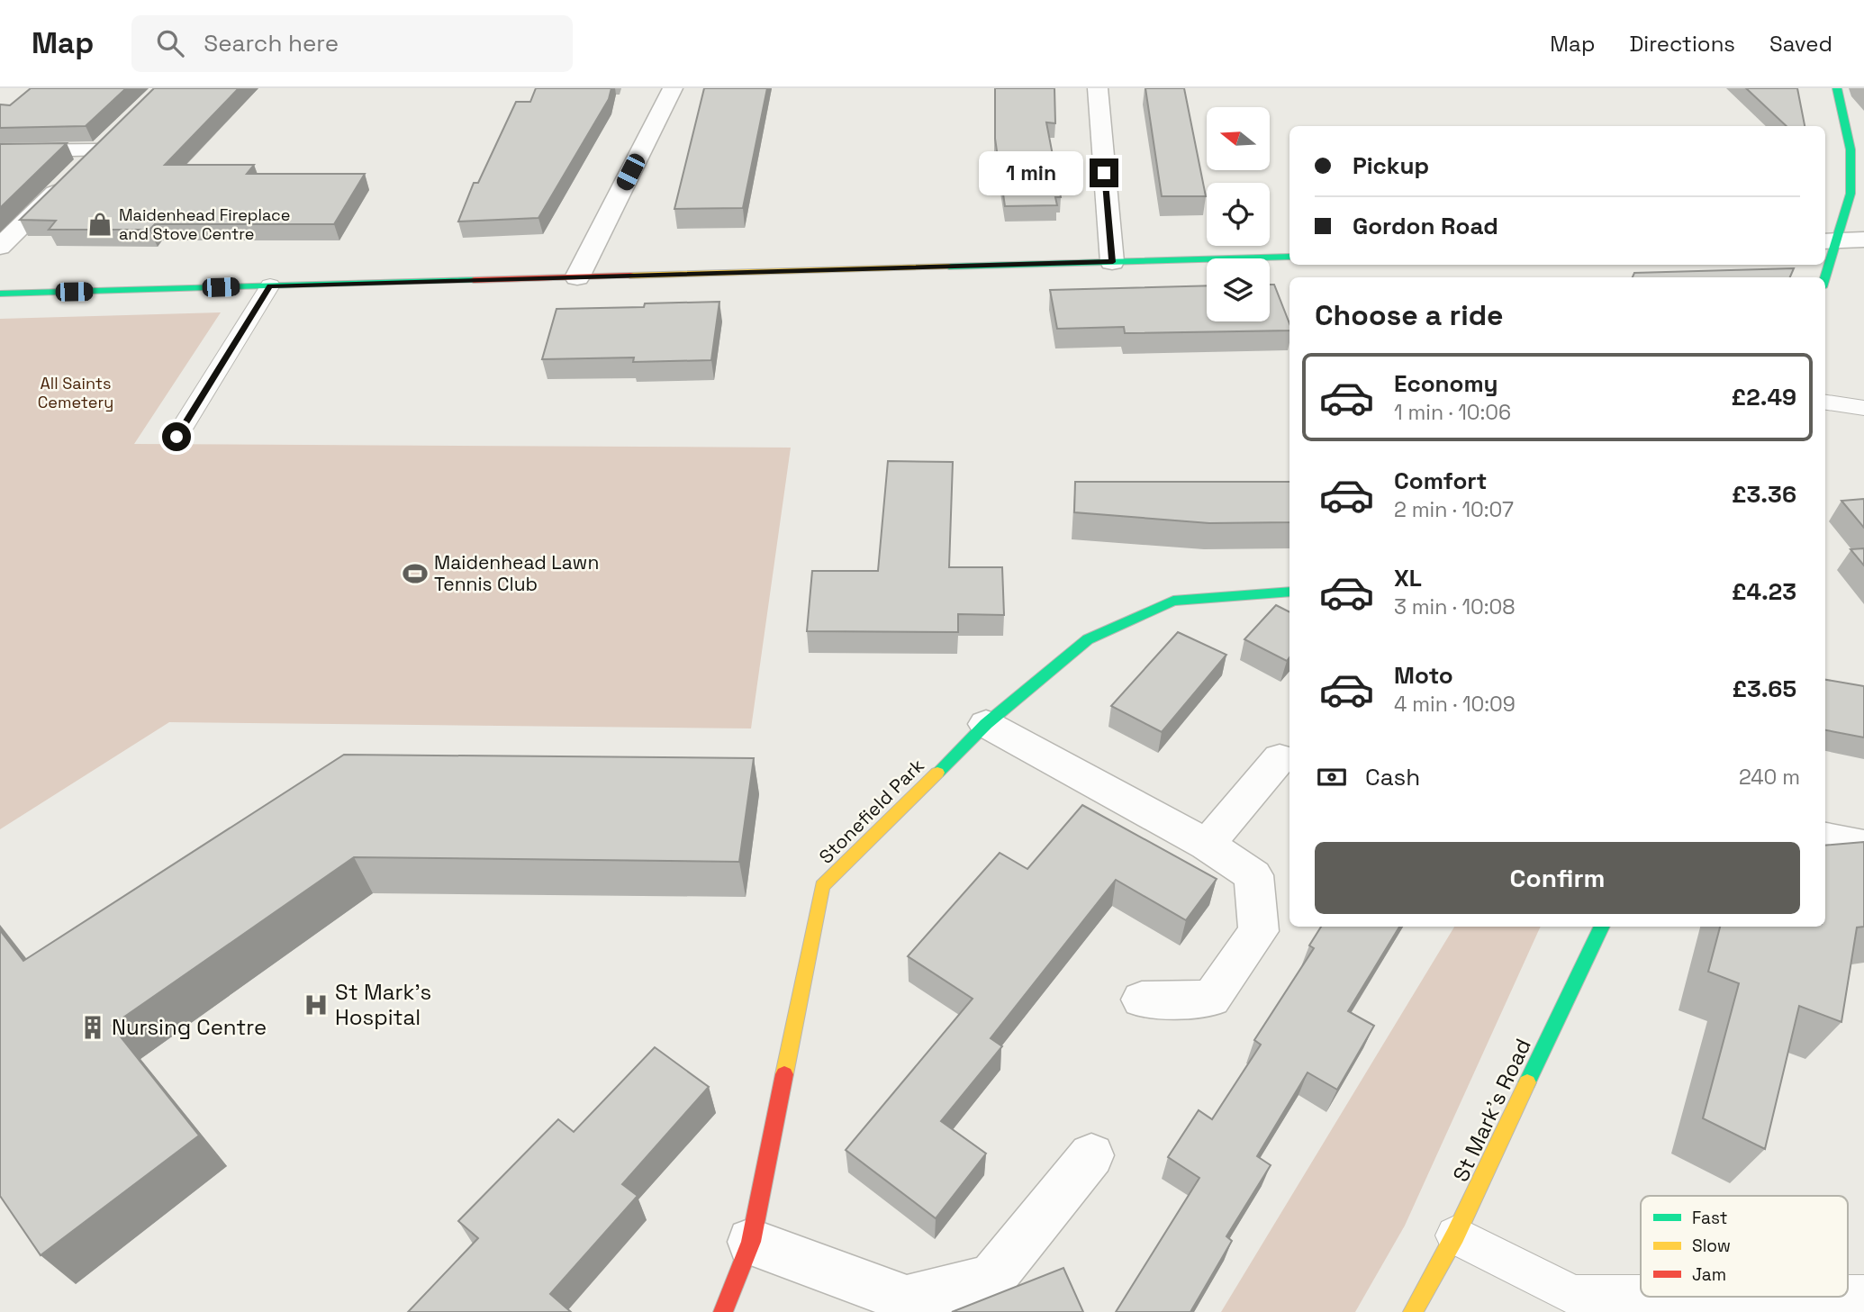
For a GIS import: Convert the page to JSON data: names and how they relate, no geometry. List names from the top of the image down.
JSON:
{
  "streets": {
    "street": ["Stonefield Park", "St Mark's Road"]
  },
  "parks": ["All Saints Cemetery"],
  "places": {
    "shop": ["Maidenhead Fireplace and Stove Centre"],
    "sports": ["Maidenhead Lawn Tennis Club"],
    "hospital": ["St Mark's Hospital"],
    "building": ["Nursing Centre"]
  },
  "legend": ["Fast", "Slow", "Jam"],
  "north": "left",
  "page": {
    "header": "Map",
    "search": "Search here",
    "nav": ["Map", "Directions", "Saved"],
    "banner": ["Pickup", "Gordon Road"],
    "bubble": "1 min",
    "heading": "Choose a ride",
    "list": [
      {
        "name": "Economy",
        "note": "1 min · 10:06",
        "value": "£2.49"
      },
      {
        "name": "Comfort",
        "note": "2 min · 10:07",
        "value": "£3.36"
      },
      {
        "name": "XL",
        "note": "3 min · 10:08",
        "value": "£4.23"
      },
      {
        "name": "Moto",
        "note": "4 min · 10:09",
        "value": "£3.65"
      }
    ],
    "pay": ["Cash", "240 m"],
    "buttons": "Confirm"
  }
}
